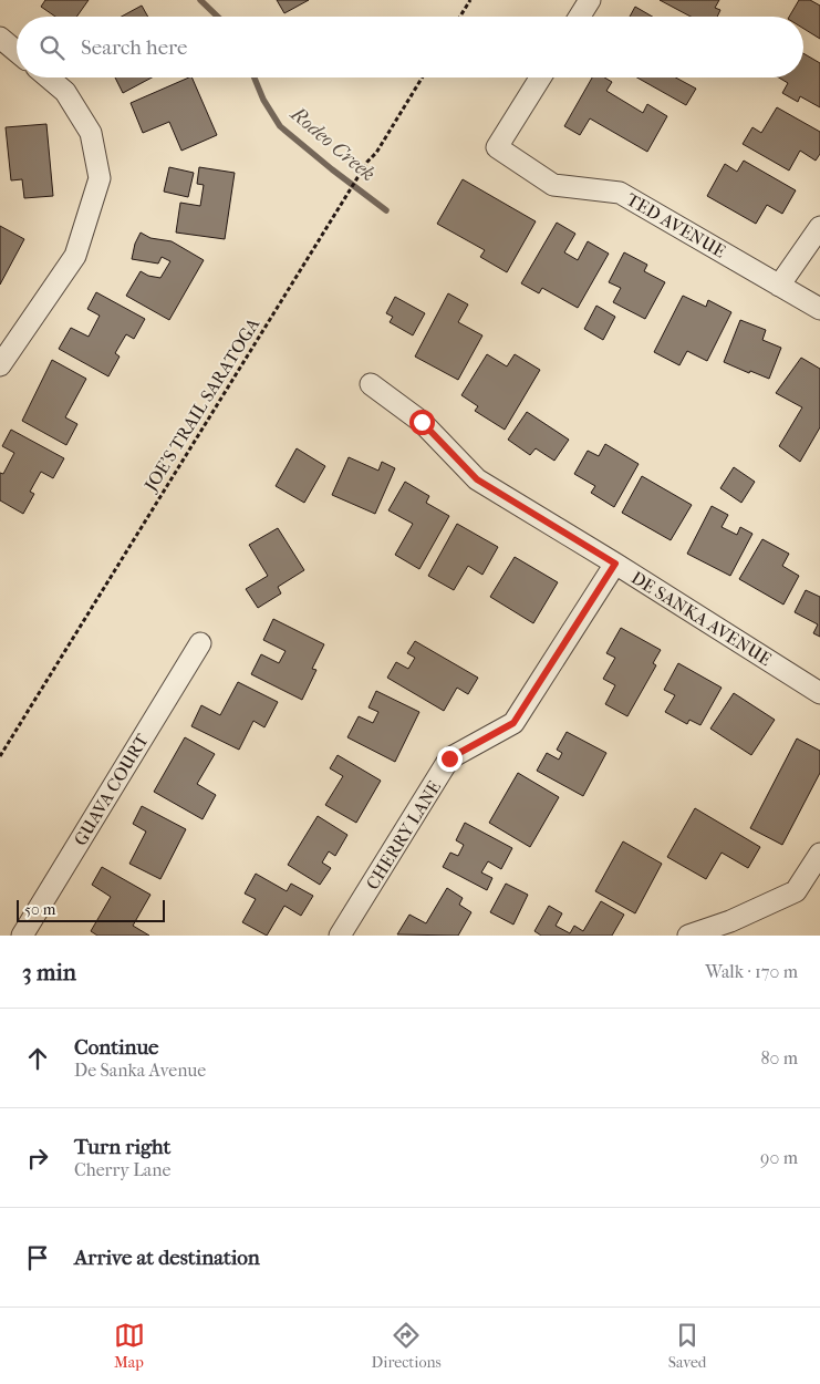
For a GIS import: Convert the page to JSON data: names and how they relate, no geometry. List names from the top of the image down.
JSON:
{
  "streets": {
    "street": [
      "TED AVENUE",
      "DE SANKA AVENUE",
      "GUAVA COURT",
      "CHERRY LANE"
    ],
    "path": ["JOE'S TRAIL SARATOGA"]
  },
  "crossings": [
    ["DE SANKA AVENUE", "CHERRY LANE"]
  ],
  "water": ["Rodeo Creek"],
  "scale_bar": "50 m",
  "page": {
    "search": "Search here",
    "scale": "50 m",
    "heading": ["3 min", "Walk · 170 m"],
    "list": [
      ["Continue", "De Sanka Avenue", "80 m"],
      ["Turn right", "Cherry Lane", "90 m"],
      "Arrive at destination"
    ],
    "nav": ["Map", "Directions", "Saved"]
  }
}
